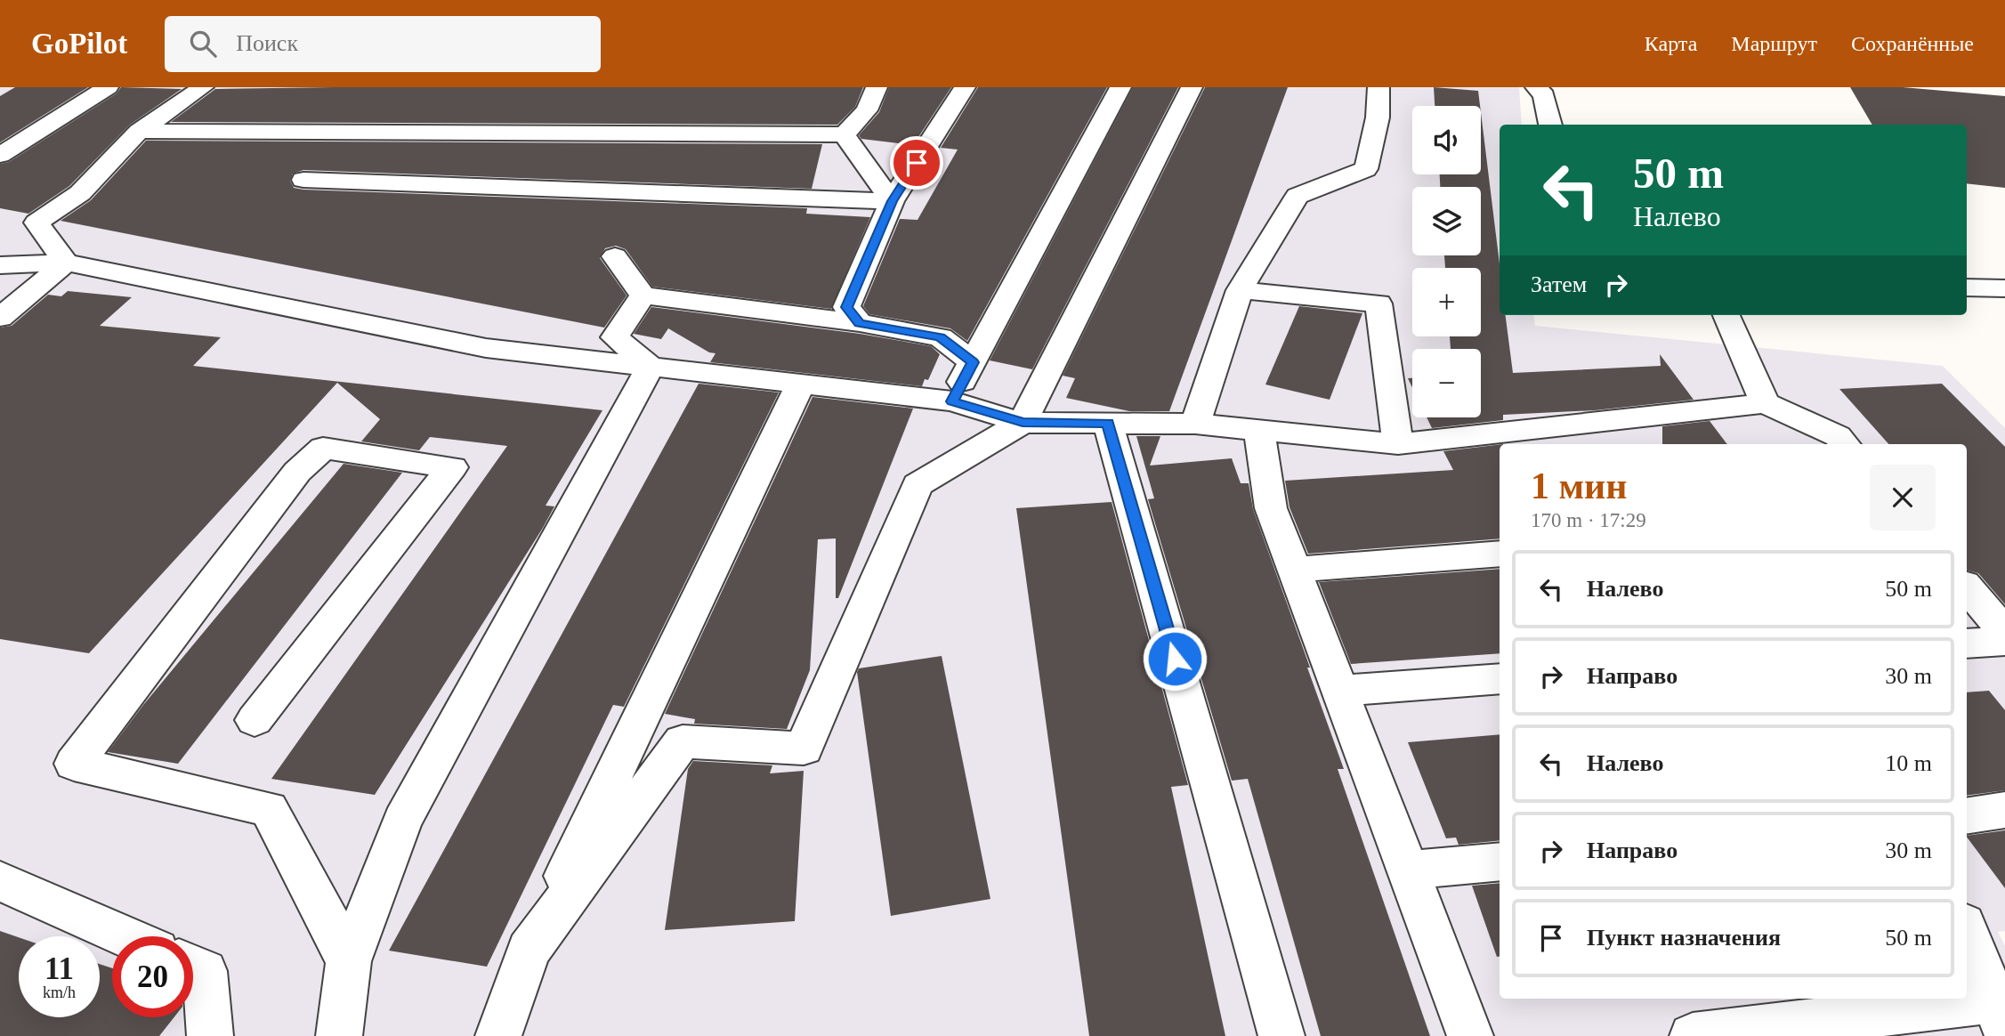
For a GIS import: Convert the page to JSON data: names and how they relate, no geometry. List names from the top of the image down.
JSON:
{
  "page": {
    "header": "GoPilot",
    "search": "Поиск",
    "nav": ["Карта", "Маршрут", "Сохранённые"],
    "map_buttons": ["+", "−"],
    "turn": ["50 m", "Налево"],
    "then": "Затем",
    "heading": ["1 мин", "170 m · 17:29"],
    "list": [
      {
        "name": "Налево",
        "value": "50 m"
      },
      {
        "name": "Направо",
        "value": "30 m"
      },
      {
        "name": "Налево",
        "value": "10 m"
      },
      {
        "name": "Направо",
        "value": "30 m"
      },
      {
        "name": "Пункт назначения",
        "value": "50 m"
      }
    ],
    "speed": "11 km/h",
    "limit": "20"
  }
}
